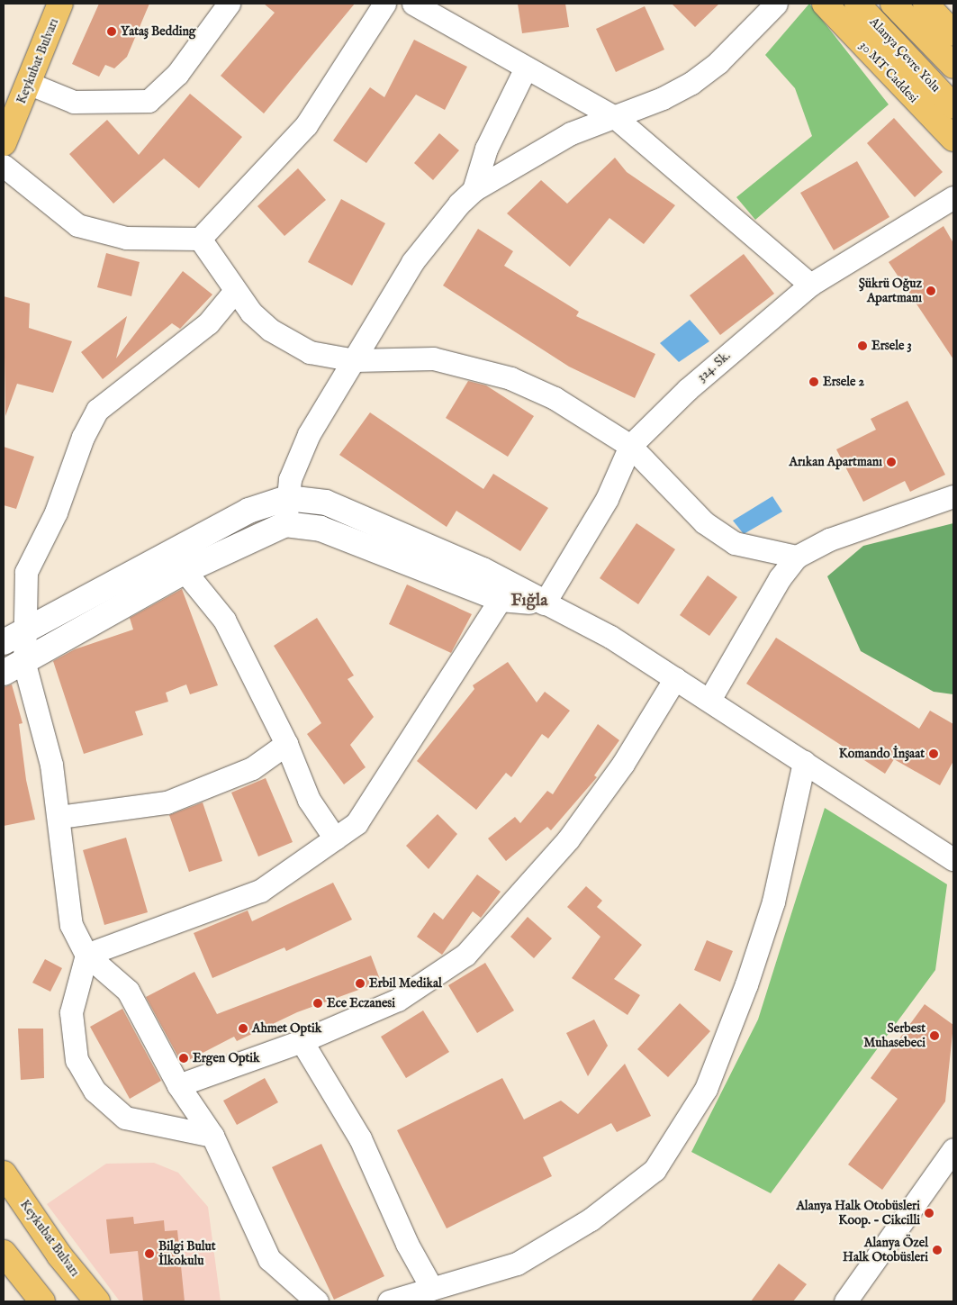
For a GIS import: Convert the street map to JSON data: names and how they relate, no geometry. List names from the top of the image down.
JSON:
{
  "streets": {
    "main road": ["Alanya Çevre Yolu", "Keykubat Bulvarı", "30 MT Caddesi"],
    "street": ["324. Sk."]
  },
  "districts": ["Fığla"],
  "places": [
    "Yataş Bedding",
    "Şükrü Oğuz Apartmanı",
    "Ersele 3",
    "Ersele 2",
    "Arıkan Apartmanı",
    "Komando İnşaat",
    "Erbil Medikal",
    "Ece Eczanesi",
    "Ahmet Optik",
    "Serbest Muhasebeci",
    "Ergen Optik",
    "Alanya Halk Otobüsleri Koop. - Cikcilli",
    "Alanya Özel Halk Otobüsleri",
    "Bilgi Bulut İlkokulu"
  ]
}
